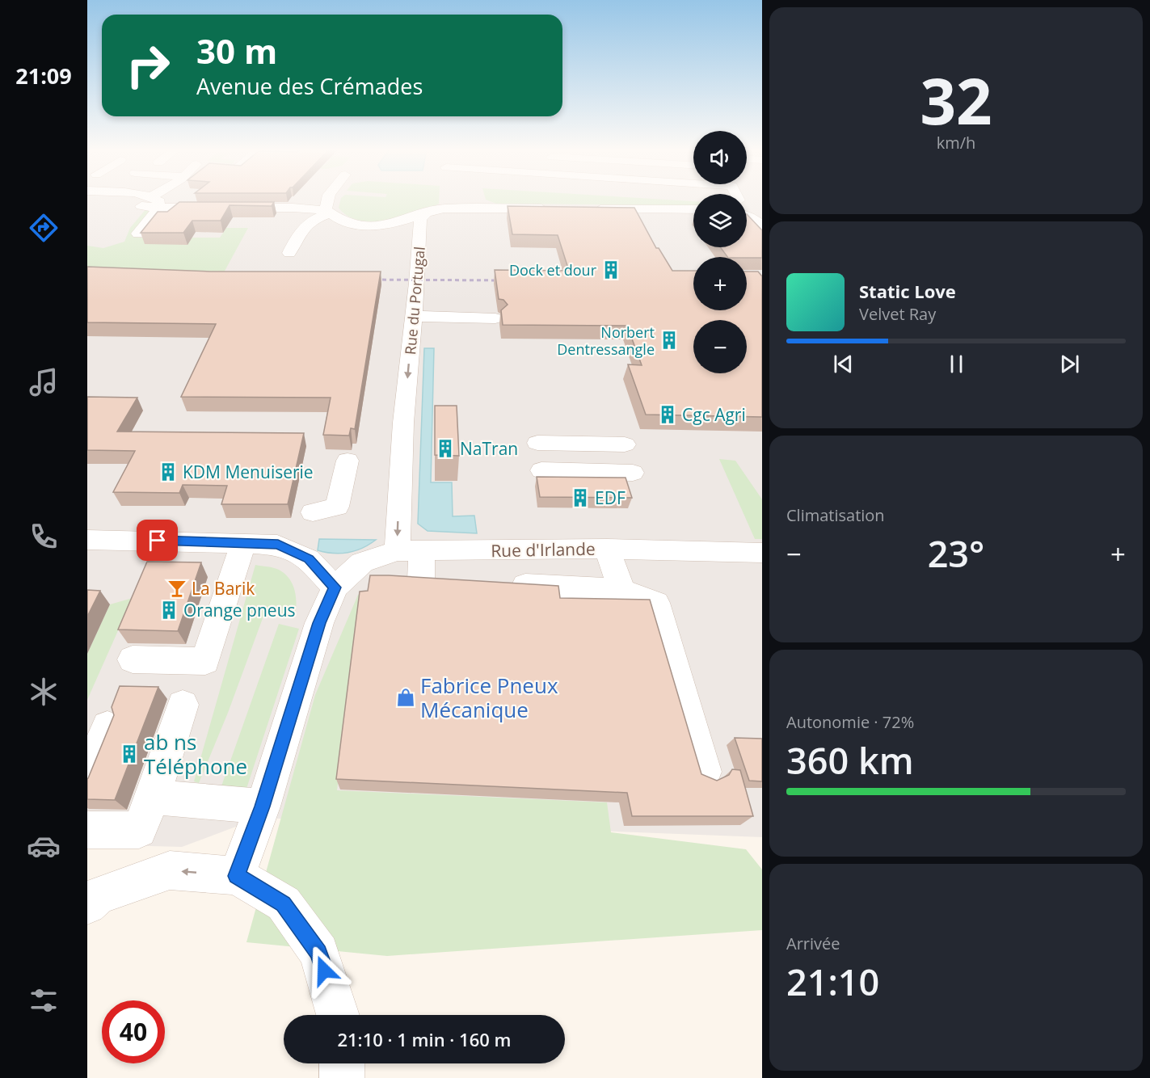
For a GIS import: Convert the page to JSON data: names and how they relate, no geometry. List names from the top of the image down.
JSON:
{
  "streets": {
    "street": ["Rue du Portugal", "Rue d'Irlande"]
  },
  "crossings": [
    ["Rue du Portugal", "Rue d'Irlande"]
  ],
  "one_way": ["Rue du Portugal"],
  "places": {
    "building": [
      "Dock et dour",
      "Norbert Dentressangle",
      "Cgc Agri",
      "NaTran",
      "KDM Menuiserie",
      "EDF",
      "Orange pneus",
      "ab ns Téléphone"
    ],
    "bar": ["La Barik"],
    "shop": ["Fabrice Pneux Mécanique"]
  },
  "page": {
    "tabs": "21:09",
    "tile": [
      ["32", "km/h"],
      "Climatisation",
      ["Autonomie · 72%", "360 km"],
      ["Arrivée", "21:10"]
    ],
    "turn": ["30 m", "Avenue des Crémades"],
    "map_buttons": ["+", "−"],
    "song": ["Static Love", "Velvet Ray"],
    "heat": ["−", "23°", "+"],
    "limit": "40",
    "trip": "21:10 · 1 min · 160 m"
  }
}
